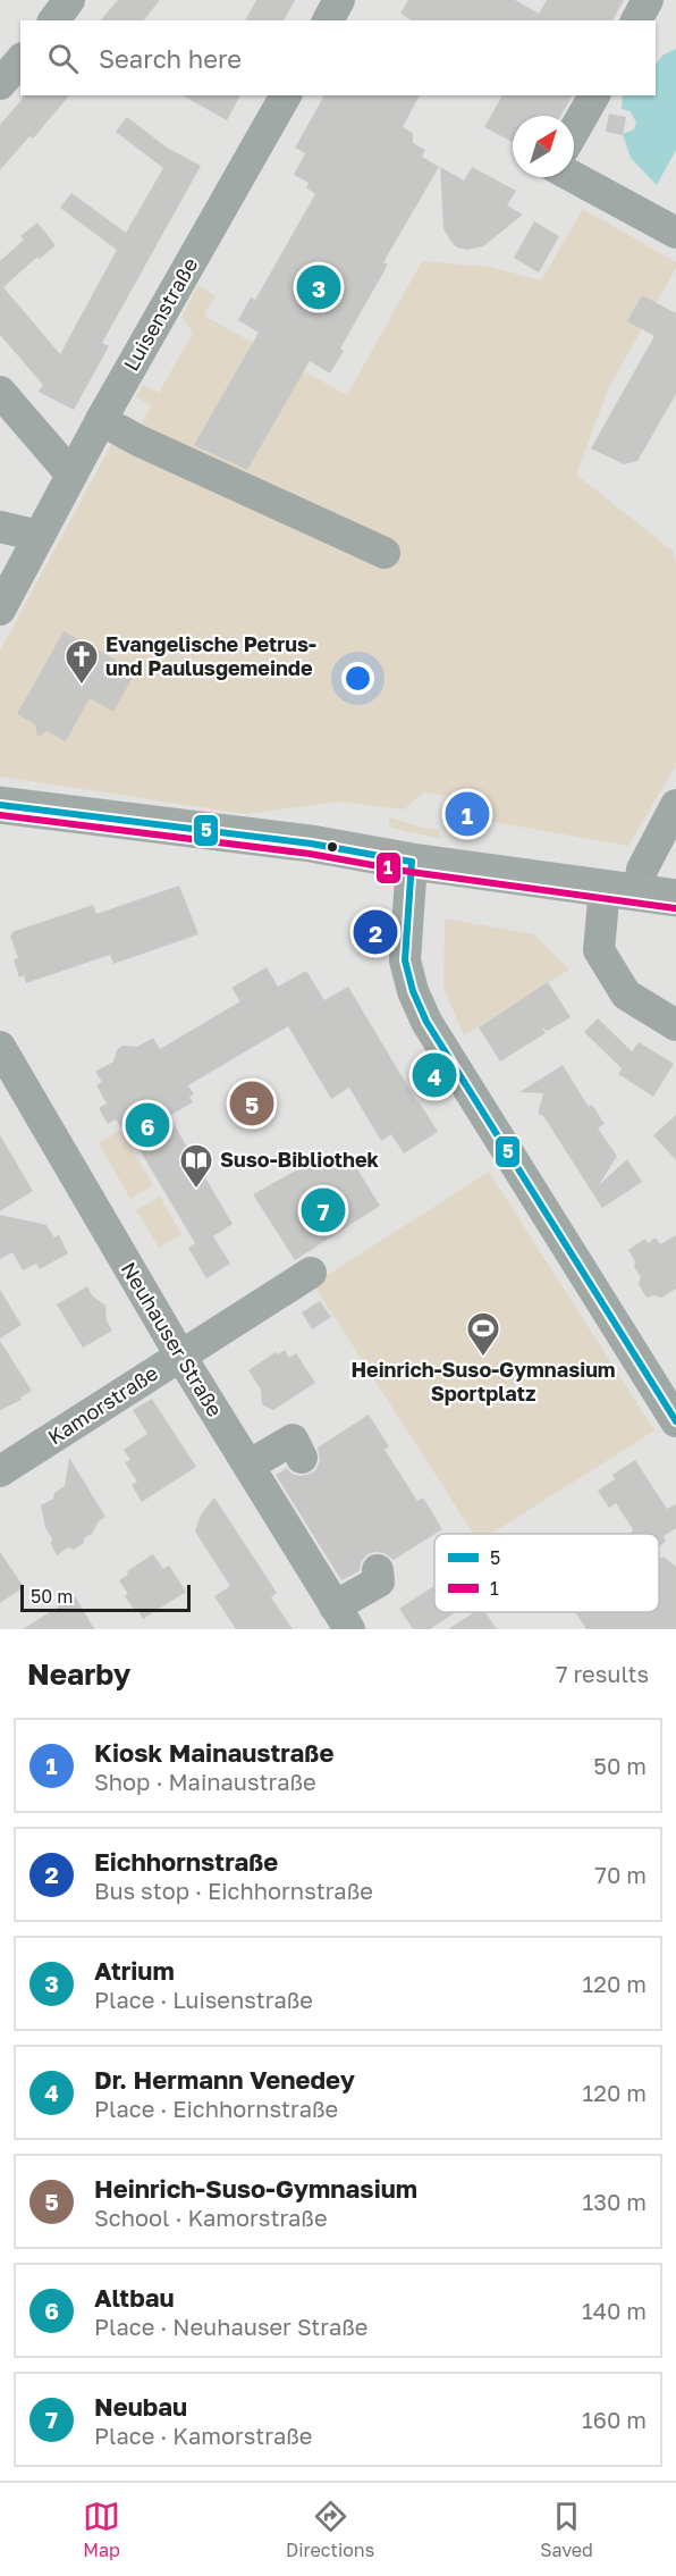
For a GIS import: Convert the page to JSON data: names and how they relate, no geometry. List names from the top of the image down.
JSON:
{
  "streets": {
    "street": ["Luisenstraße", "Neuhauser Straße", "Kamorstraße"]
  },
  "crossings": [
    ["Neuhauser Straße", "Kamorstraße"]
  ],
  "places": {
    "church": ["Evangelische Petrus- und Paulusgemeinde"],
    "library": ["Suso-Bibliothek"],
    "sports": ["Heinrich-Suso-Gymnasium Sportplatz"]
  },
  "lines": ["transit line 5", "transit line 1"],
  "legend": ["5", "1"],
  "scale_bar": "50 m",
  "north": "top right",
  "page": {
    "search": "Search here",
    "pins": [
      "3",
      "1",
      "2",
      "4",
      "5",
      "6",
      "7"
    ],
    "scale": "50 m",
    "heading": ["Nearby", "7 results"],
    "list": [
      {
        "mark": "1",
        "name": "Kiosk Mainaustraße",
        "note": "Shop · Mainaustraße",
        "value": "50 m"
      },
      {
        "mark": "2",
        "name": "Eichhornstraße",
        "note": "Bus stop · Eichhornstraße",
        "value": "70 m"
      },
      {
        "mark": "3",
        "name": "Atrium",
        "note": "Place · Luisenstraße",
        "value": "120 m"
      },
      {
        "mark": "4",
        "name": "Dr. Hermann Venedey",
        "note": "Place · Eichhornstraße",
        "value": "120 m"
      },
      {
        "mark": "5",
        "name": "Heinrich-Suso-Gymnasium",
        "note": "School · Kamorstraße",
        "value": "130 m"
      },
      {
        "mark": "6",
        "name": "Altbau",
        "note": "Place · Neuhauser Straße",
        "value": "140 m"
      },
      {
        "mark": "7",
        "name": "Neubau",
        "note": "Place · Kamorstraße",
        "value": "160 m"
      }
    ],
    "nav": ["Map", "Directions", "Saved"]
  }
}
